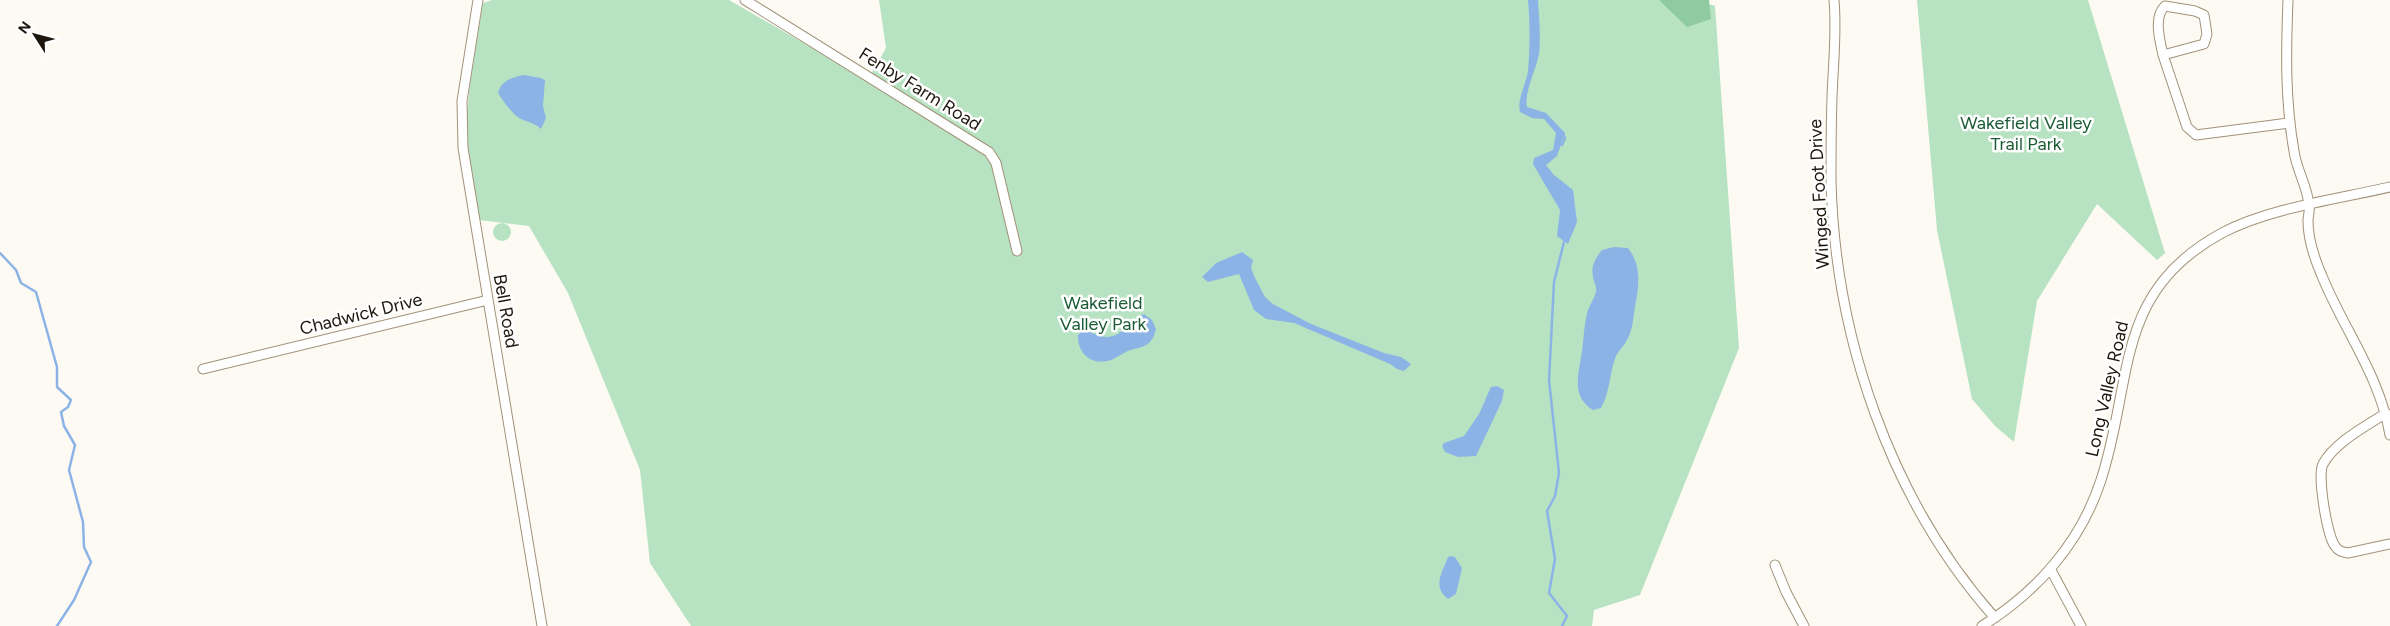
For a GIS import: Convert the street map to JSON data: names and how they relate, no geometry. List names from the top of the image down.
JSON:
{
  "streets": {
    "street": [
      "Fenby Farm Road",
      "Winged Foot Drive",
      "Bell Road",
      "Chadwick Drive",
      "Long Valley Road"
    ]
  },
  "crossings": [
    ["Winged Foot Drive", "Long Valley Road"],
    ["Bell Road", "Chadwick Drive"]
  ],
  "parks": ["Wakefield Valley Trail Park", "Wakefield Valley Park"],
  "north": "top left"
}
